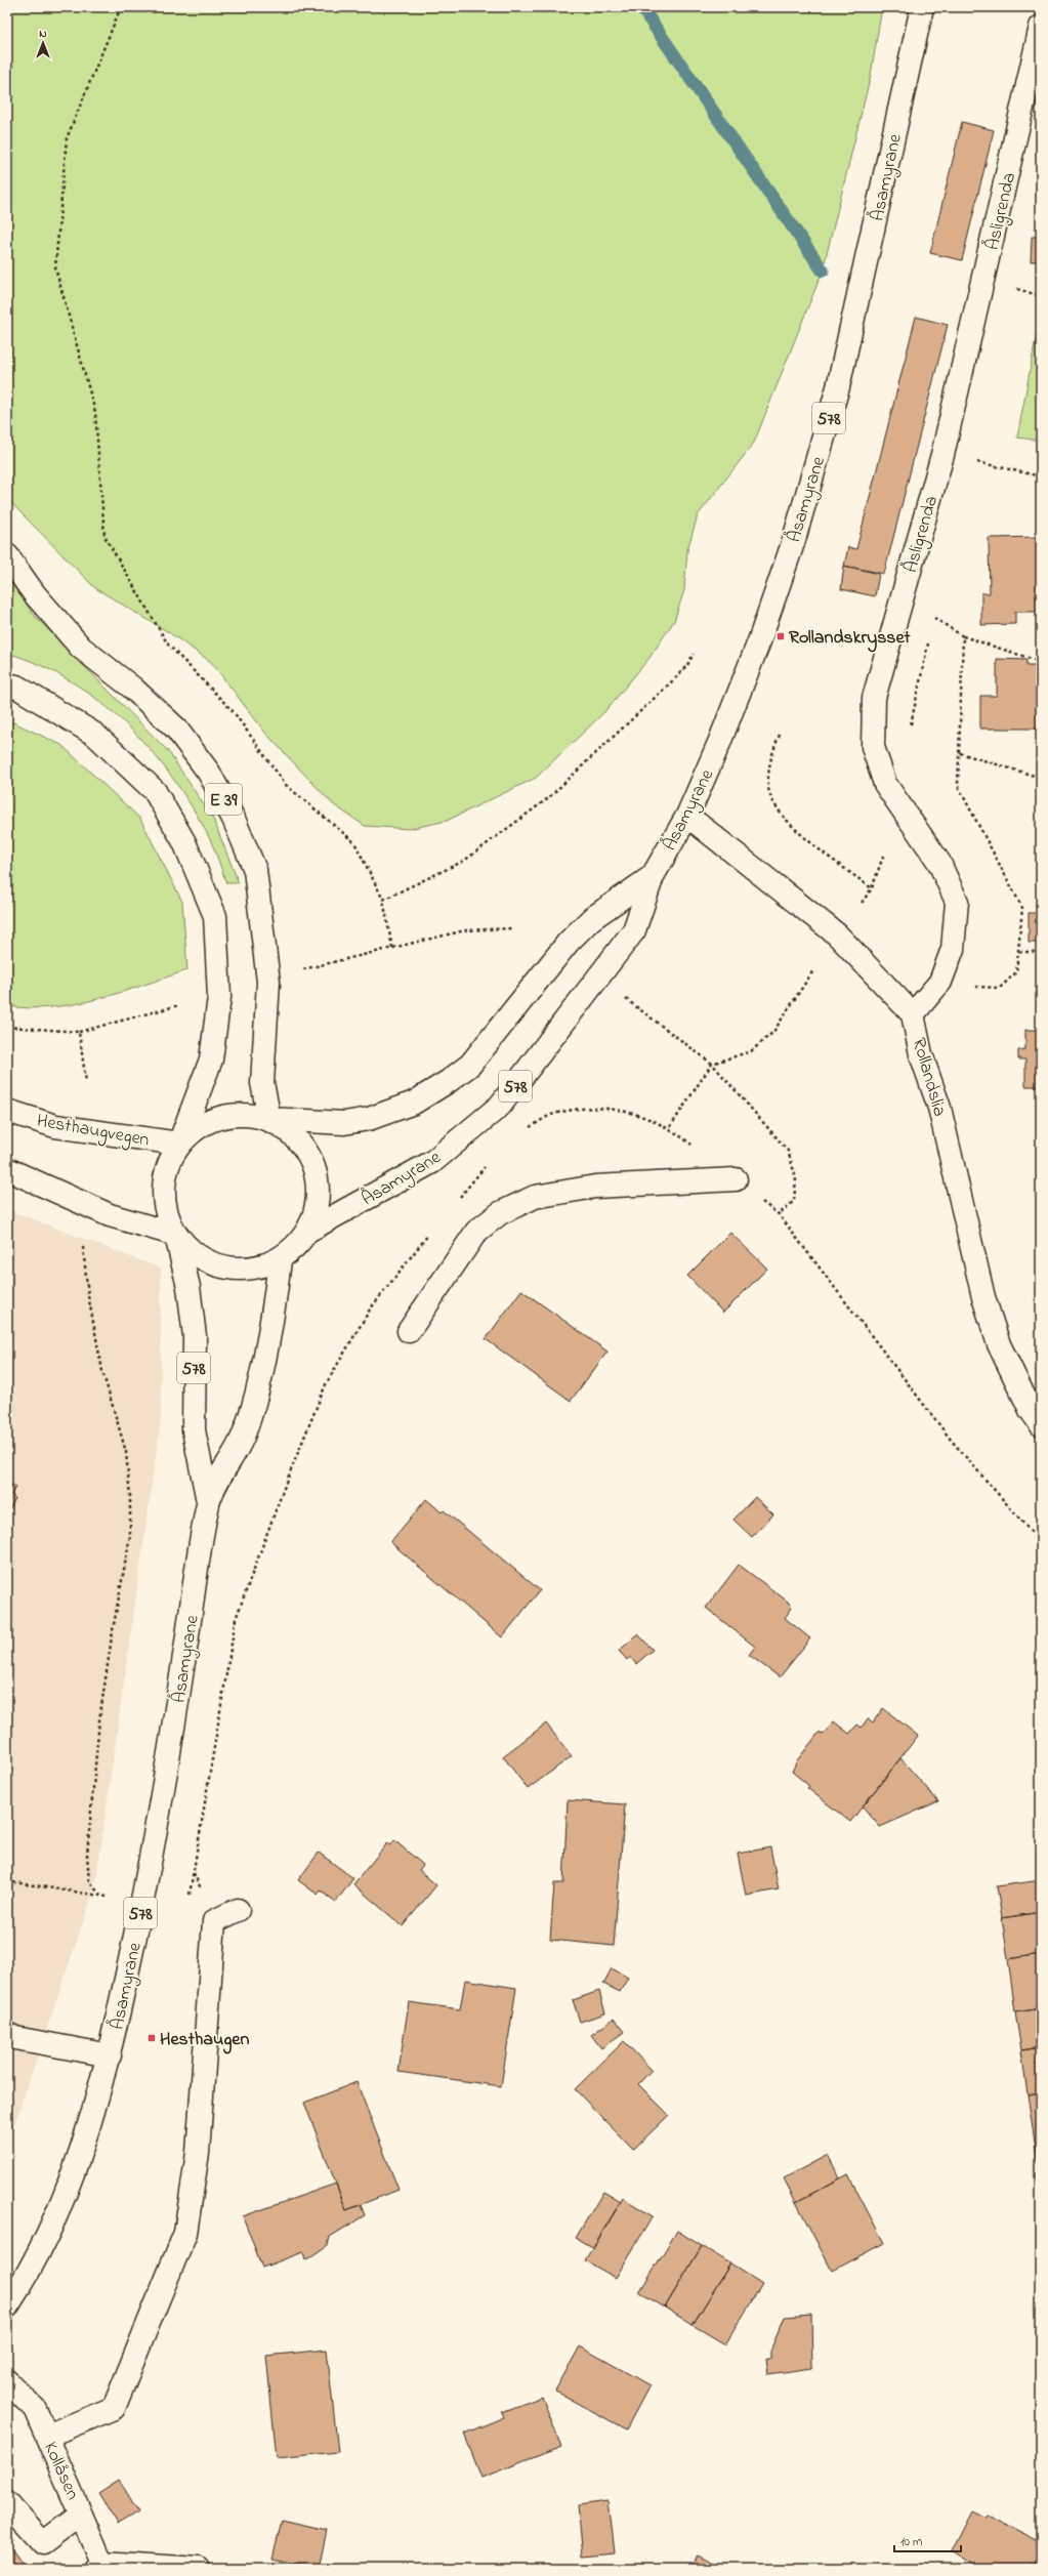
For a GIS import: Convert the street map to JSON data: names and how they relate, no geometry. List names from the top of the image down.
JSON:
{
  "streets": {
    "main road": [
      "Åsamyrane",
      "Åsligrenda",
      "578",
      "E 39",
      "Rollandslia",
      "Hesthaugvegen",
      "Kollåsen"
    ]
  },
  "crossings": [
    ["Åsamyrane", "578"],
    ["Åsamyrane", "E 39"],
    ["Åsamyrane", "Rollandslia"],
    ["Åsligrenda", "Rollandslia"],
    ["578", "E 39"],
    ["578", "Hesthaugvegen"]
  ],
  "places": {
    "transit": ["Rollandskrysset", "Hesthaugen"]
  },
  "scale_bar": "10 m",
  "north": "top"
}
